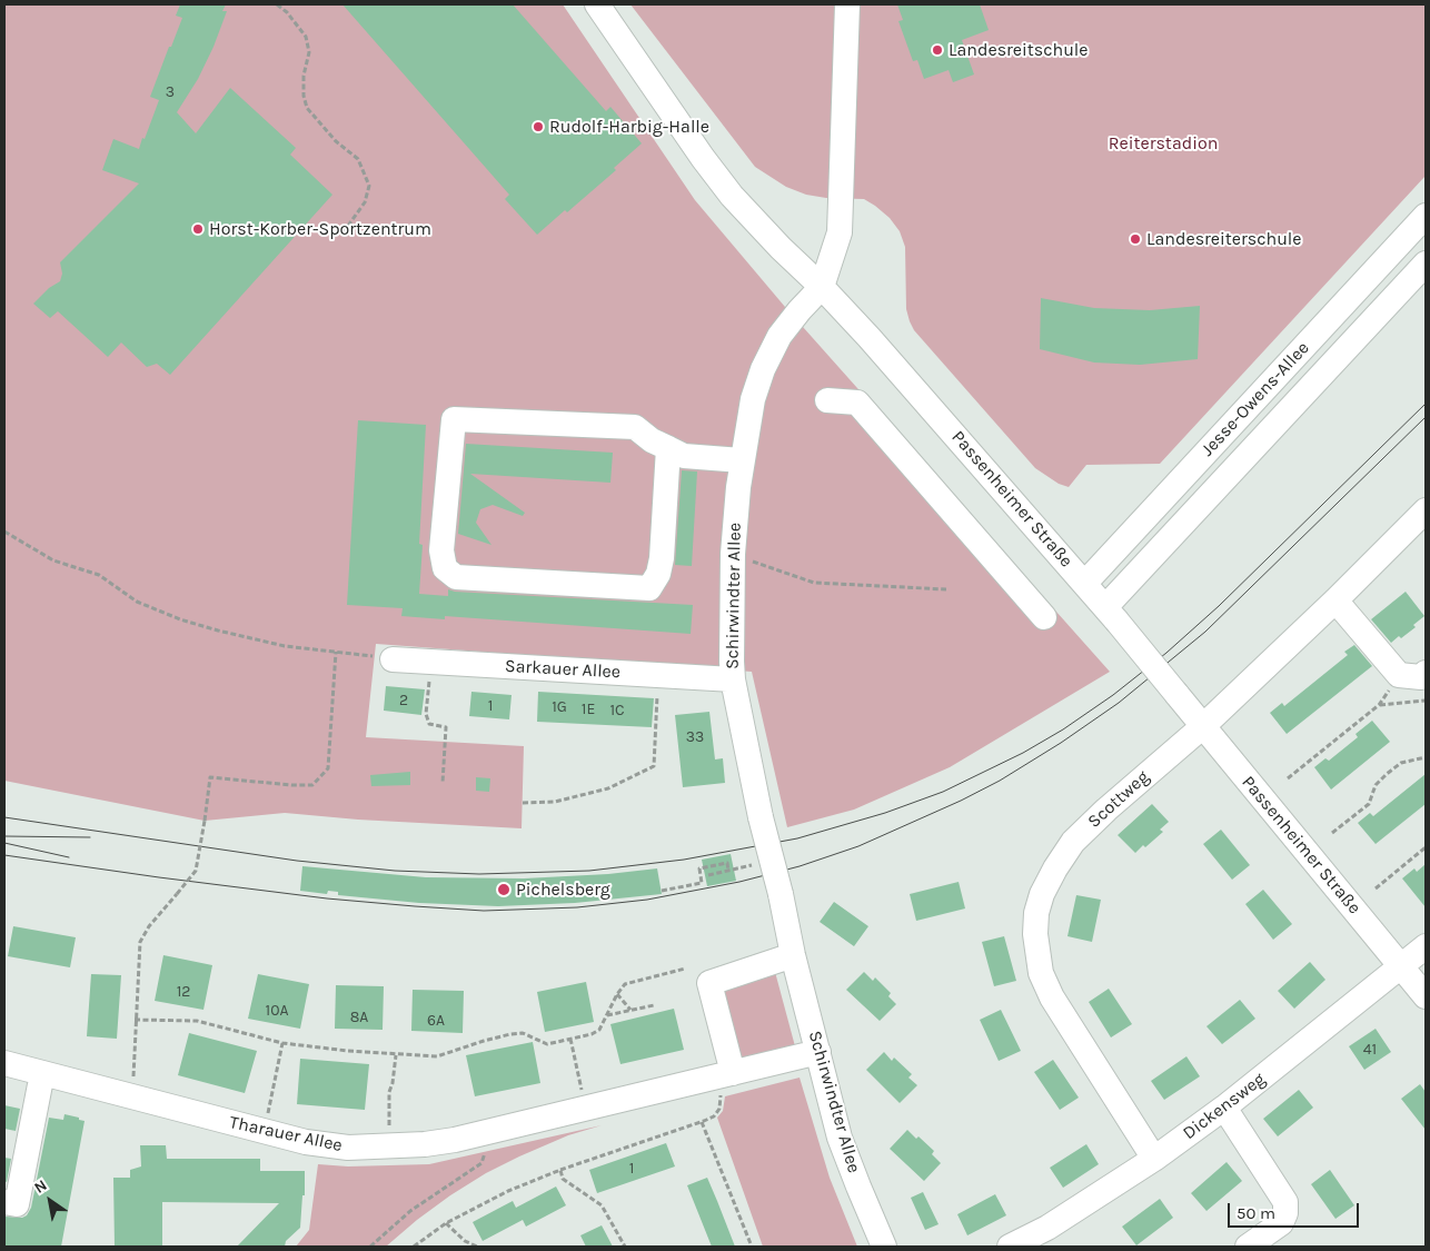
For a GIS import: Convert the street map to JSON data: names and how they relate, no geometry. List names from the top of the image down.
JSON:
{
  "streets": {
    "street": [
      "Jesse-Owens-Allee",
      "Passenheimer Straße",
      "Schirwindter Allee",
      "Sarkauer Allee",
      "Scottweg",
      "Dickensweg",
      "Tharauer Allee"
    ]
  },
  "crossings": [
    ["Jesse-Owens-Allee", "Passenheimer Straße"],
    ["Passenheimer Straße", "Schirwindter Allee"],
    ["Passenheimer Straße", "Scottweg"],
    ["Passenheimer Straße", "Dickensweg"],
    ["Schirwindter Allee", "Sarkauer Allee"],
    ["Schirwindter Allee", "Tharauer Allee"],
    ["Scottweg", "Dickensweg"]
  ],
  "parks": ["Reiterstadion"],
  "places": [
    "Landesreitschule",
    "Rudolf-Harbig-Halle",
    "Horst-Korber-Sportzentrum",
    "Landesreiterschule",
    "Pichelsberg"
  ],
  "house_numbers": [
    "3",
    "2",
    "1",
    "1G",
    "1E",
    "1C",
    "33",
    "12",
    "10A",
    "8A",
    "6A",
    "41",
    "1"
  ],
  "scale_bar": "50 m",
  "north": "top left"
}
